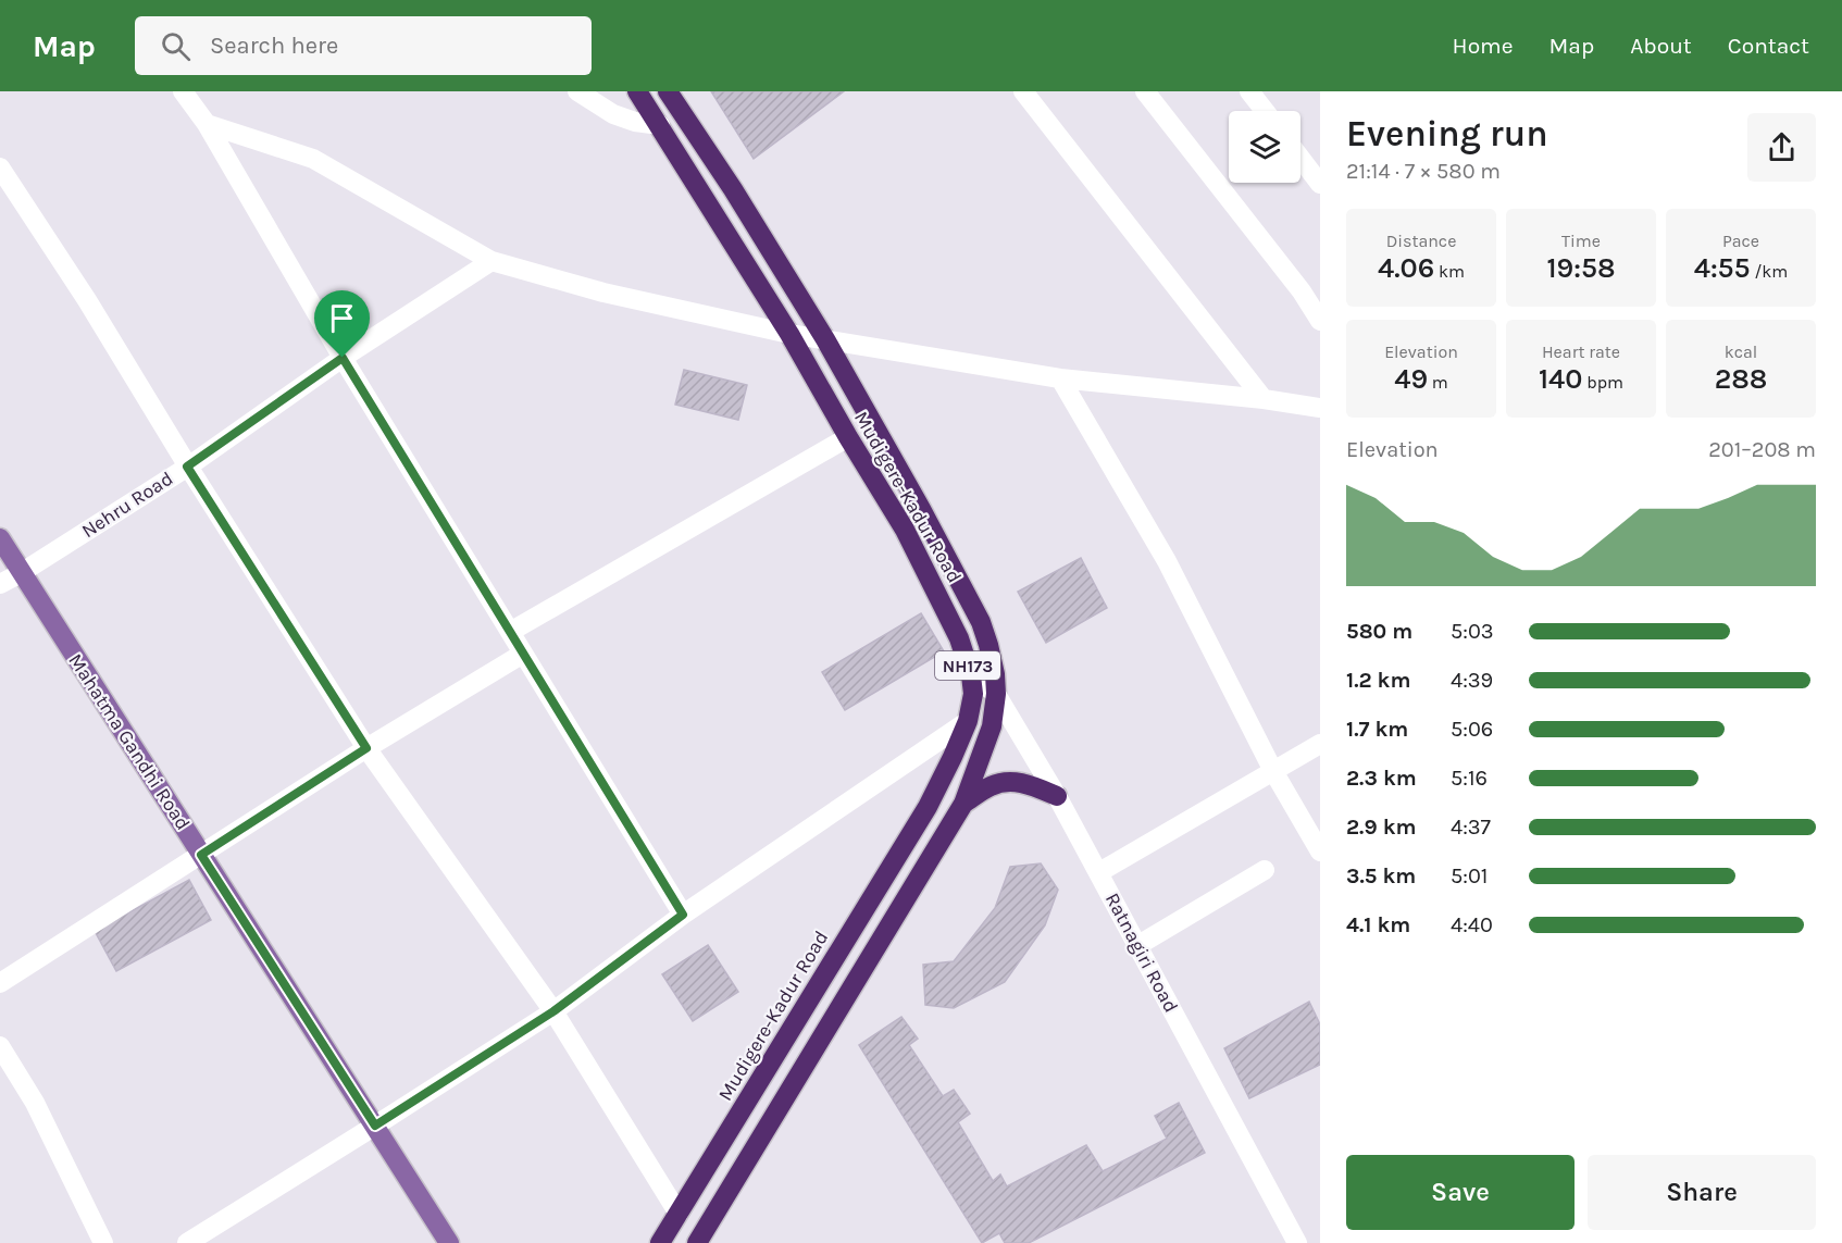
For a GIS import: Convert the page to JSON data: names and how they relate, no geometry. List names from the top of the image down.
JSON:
{
  "streets": {
    "highway": ["Mudigere-Kadur Road", "NH173"],
    "main road": ["Mahatma Gandhi Road"],
    "street": ["Nehru Road", "Ratnagiri Road"]
  },
  "crossings": [
    ["Mudigere-Kadur Road", "Ratnagiri Road"],
    ["Nehru Road", "Mahatma Gandhi Road"]
  ],
  "page": {
    "header": "Map",
    "search": "Search here",
    "nav": [
      "Home",
      "Map",
      "About",
      "Contact"
    ],
    "heading": ["Evening run", "21:14 · 7 × 580 m"],
    "stats": [
      ["Distance", "4.06 km"],
      ["Time", "19:58"],
      ["Pace", "4:55 /km"],
      ["Elevation", "49 m"],
      ["Heart rate", "140 bpm"],
      ["kcal", "288"]
    ],
    "chart": ["Elevation", "201–208 m"],
    "list": [
      {
        "name": "580 m",
        "note": "5:03"
      },
      {
        "name": "1.2 km",
        "note": "4:39"
      },
      {
        "name": "1.7 km",
        "note": "5:06"
      },
      {
        "name": "2.3 km",
        "note": "5:16"
      },
      {
        "name": "2.9 km",
        "note": "4:37"
      },
      {
        "name": "3.5 km",
        "note": "5:01"
      },
      {
        "name": "4.1 km",
        "note": "4:40"
      }
    ],
    "buttons": ["Save", "Share"]
  }
}
